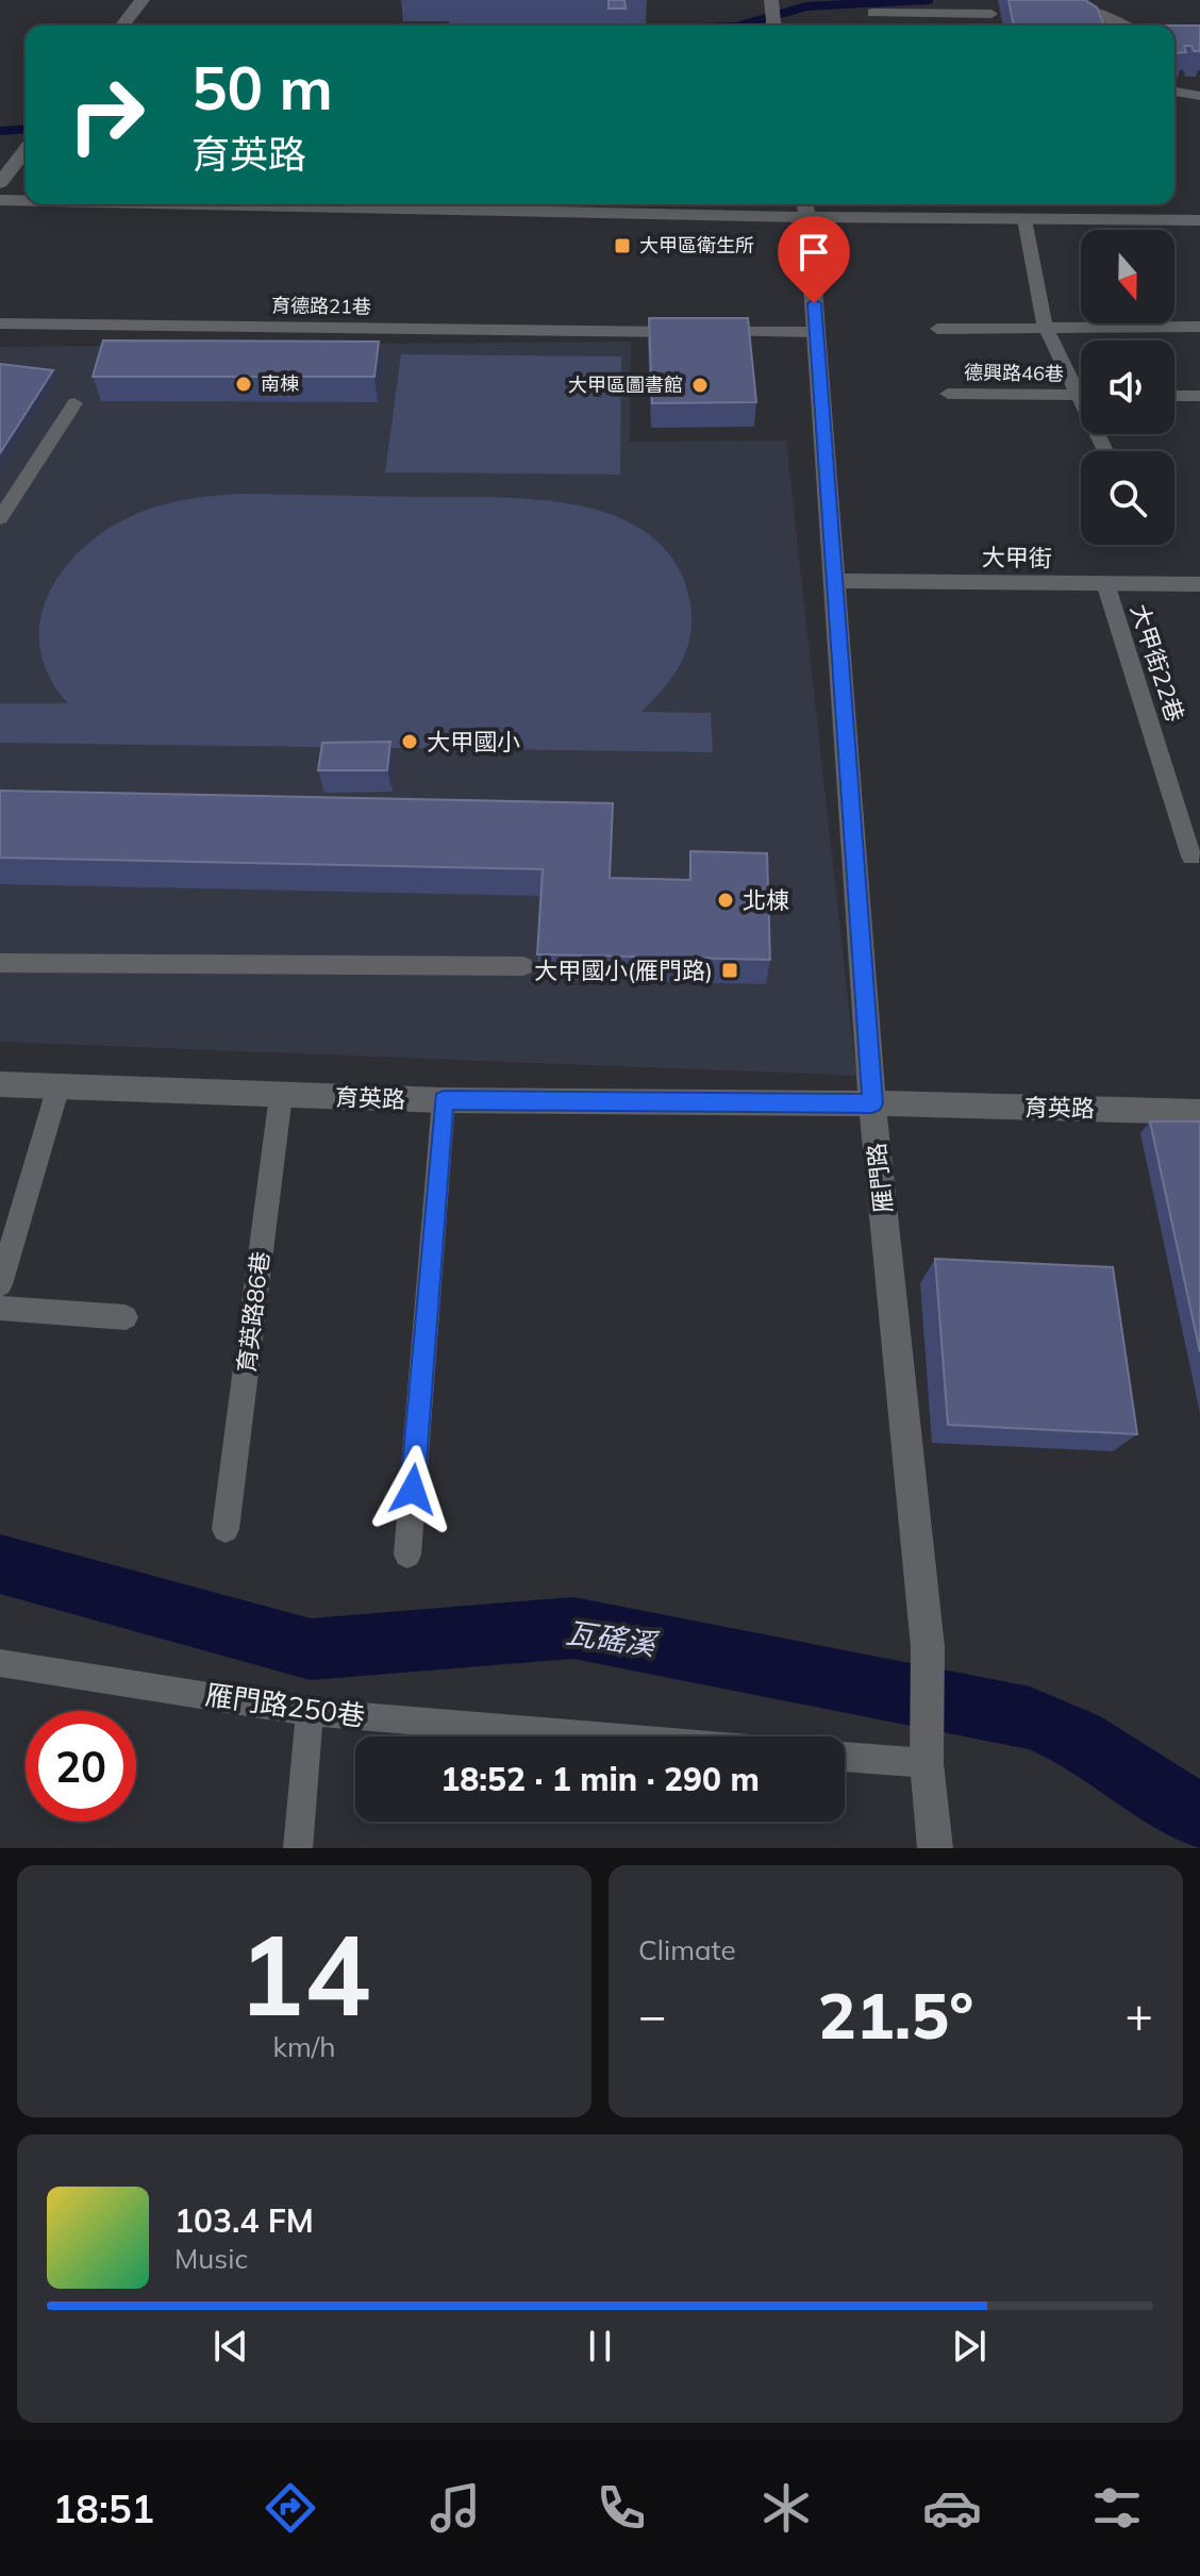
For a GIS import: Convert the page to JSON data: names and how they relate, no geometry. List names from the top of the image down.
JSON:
{
  "streets": {
    "street": ["大甲街", "育英路", "雁門路"],
    "lane": [
      "育德路21巷",
      "德興路46巷",
      "大甲街22巷",
      "育英路86巷",
      "雁門路250巷"
    ]
  },
  "crossings": [
    ["育德路21巷", "雁門路"],
    ["大甲街", "大甲街22巷"],
    ["大甲街", "雁門路"],
    ["育英路", "雁門路"],
    ["育英路", "育英路86巷"]
  ],
  "water": ["瓦磘溪"],
  "places": {
    "transit": ["大甲區衛生所", "大甲國小(雁門路)"],
    "other": [
      "南棟",
      "大甲區圖書館",
      "大甲國小",
      "北棟"
    ]
  },
  "north": "bottom",
  "page": {
    "turn": ["50 m", "育英路"],
    "limit": "20",
    "trip": "18:52 · 1 min · 290 m",
    "tile": [
      ["14", "km/h"],
      "Climate"
    ],
    "heat": ["−", "21.5°", "+"],
    "song": ["103.4 FM", "Music"],
    "tabs": "18:51"
  }
}
